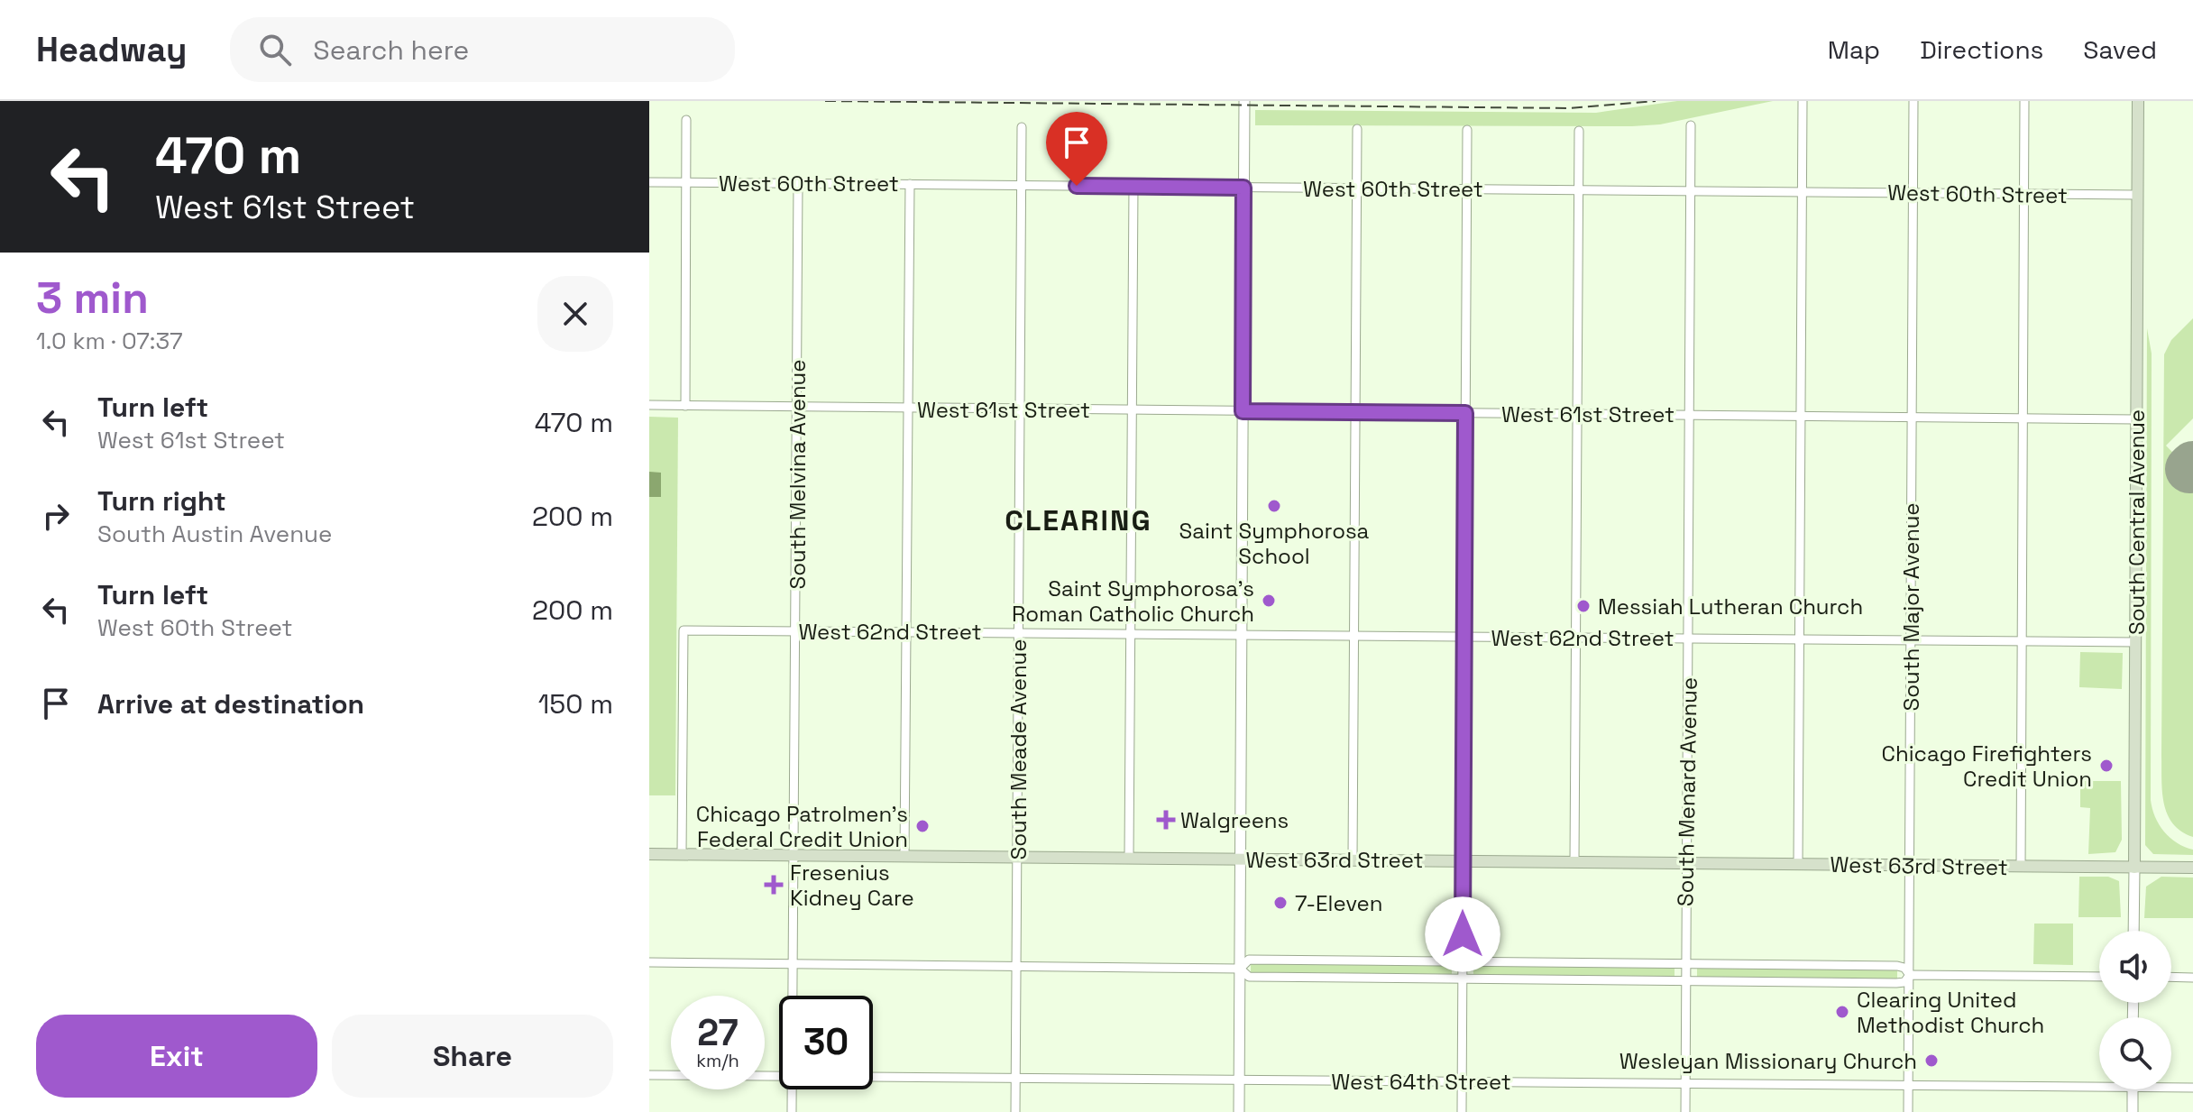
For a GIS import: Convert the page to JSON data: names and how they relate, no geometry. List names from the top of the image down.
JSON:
{
  "streets": {
    "main road": ["South Central Avenue", "West 63rd Street"],
    "street": [
      "West 60th Street",
      "West 61st Street",
      "South Melvina Avenue",
      "South Major Avenue",
      "West 62nd Street",
      "South Meade Avenue",
      "South Menard Avenue",
      "West 64th Street"
    ]
  },
  "crossings": [
    ["West 60th Street", "South Melvina Avenue"],
    ["West 60th Street", "South Central Avenue"],
    ["West 60th Street", "South Major Avenue"],
    ["West 60th Street", "South Meade Avenue"],
    ["West 60th Street", "South Menard Avenue"],
    ["West 61st Street", "South Melvina Avenue"],
    ["West 61st Street", "South Central Avenue"],
    ["West 61st Street", "South Major Avenue"],
    ["West 61st Street", "South Meade Avenue"],
    ["West 61st Street", "South Menard Avenue"],
    ["South Melvina Avenue", "West 62nd Street"],
    ["South Melvina Avenue", "West 63rd Street"],
    ["South Central Avenue", "West 62nd Street"],
    ["South Central Avenue", "West 63rd Street"],
    ["South Major Avenue", "West 62nd Street"],
    ["South Major Avenue", "West 63rd Street"],
    ["South Major Avenue", "West 64th Street"],
    ["West 62nd Street", "South Meade Avenue"],
    ["West 62nd Street", "South Menard Avenue"],
    ["West 62nd Street", "West 63rd Street"],
    ["South Meade Avenue", "West 63rd Street"],
    ["South Meade Avenue", "West 64th Street"],
    ["South Menard Avenue", "West 63rd Street"],
    ["South Menard Avenue", "West 64th Street"]
  ],
  "districts": ["CLEARING"],
  "places": {
    "other": [
      "Saint Symphorosa School",
      "Saint Symphorosa's Roman Catholic Church",
      "Messiah Lutheran Church",
      "Chicago Firefighters Credit Union",
      "Chicago Patrolmen's Federal Credit Union",
      "7-Eleven",
      "Clearing United Methodist Church",
      "Wesleyan Missionary Church"
    ],
    "health": ["Walgreens", "Fresenius Kidney Care"]
  },
  "page": {
    "header": "Headway",
    "search": "Search here",
    "nav": ["Map", "Directions", "Saved"],
    "turn": ["470 m", "West 61st Street"],
    "heading": ["3 min", "1.0 km · 07:37"],
    "list": [
      {
        "name": "Turn left",
        "note": "West 61st Street",
        "value": "470 m"
      },
      {
        "name": "Turn right",
        "note": "South Austin Avenue",
        "value": "200 m"
      },
      {
        "name": "Turn left",
        "note": "West 60th Street",
        "value": "200 m"
      },
      {
        "name": "Arrive at destination",
        "value": "150 m"
      }
    ],
    "speed": "27 km/h",
    "limit": "30",
    "buttons": ["Exit", "Share"]
  }
}
